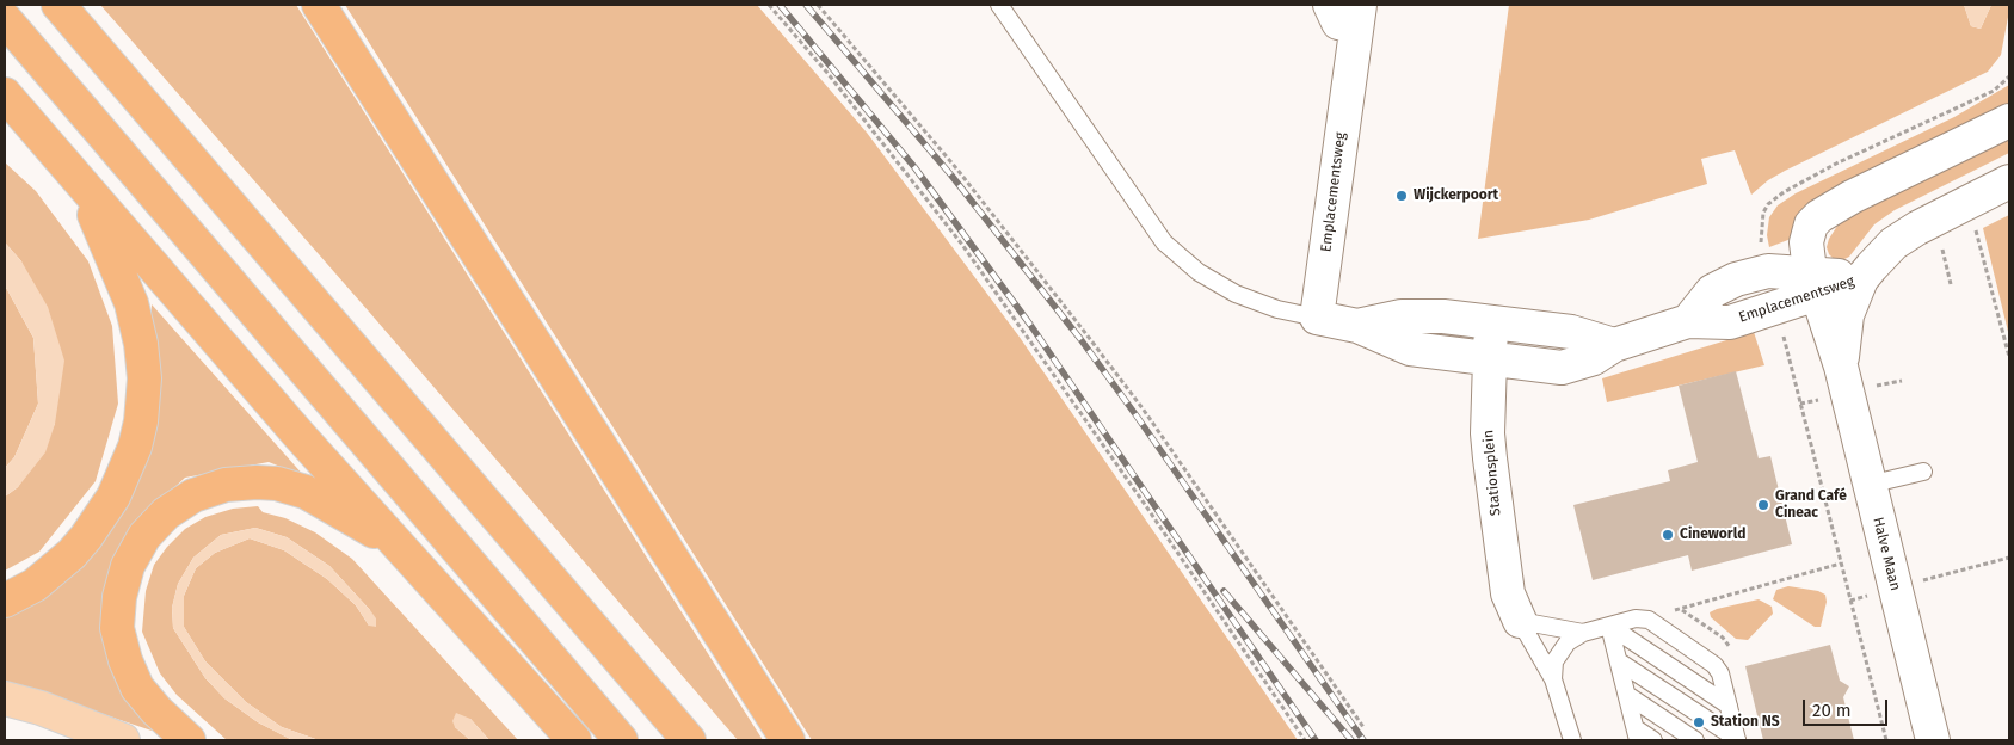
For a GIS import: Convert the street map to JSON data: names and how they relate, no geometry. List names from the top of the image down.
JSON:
{
  "streets": {
    "street": ["Emplacementsweg", "Stationsplein", "Halve Maan"]
  },
  "crossings": [
    ["Emplacementsweg", "Stationsplein"],
    ["Emplacementsweg", "Halve Maan"]
  ],
  "places": [
    "Wijckerpoort",
    "Grand Café Cineac",
    "Cineworld",
    "Station NS"
  ],
  "scale_bar": "20 m"
}
